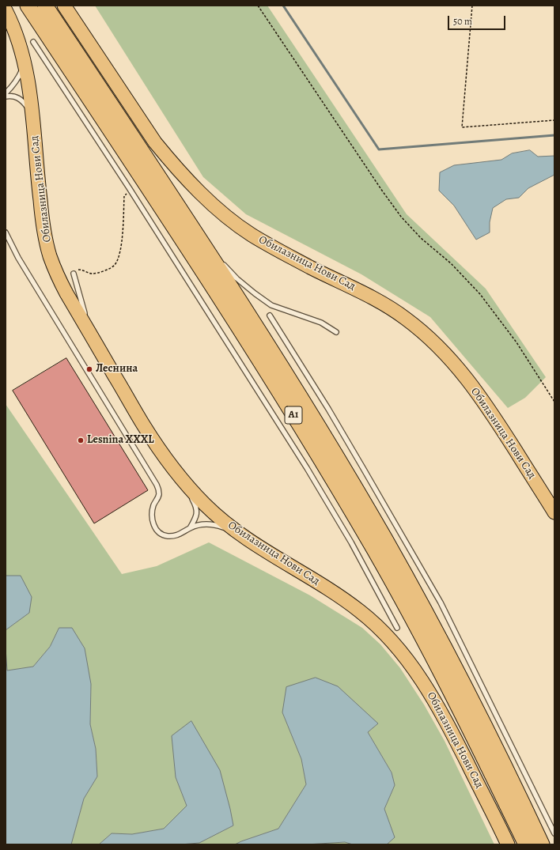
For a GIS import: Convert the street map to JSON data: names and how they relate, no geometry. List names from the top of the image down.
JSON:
{
  "streets": {
    "highway": ["A1"],
    "main road": ["Обилазница Нови Сад"]
  },
  "places": ["Леснина", "Lesnina XXXL"],
  "scale_bar": "50 m"
}
